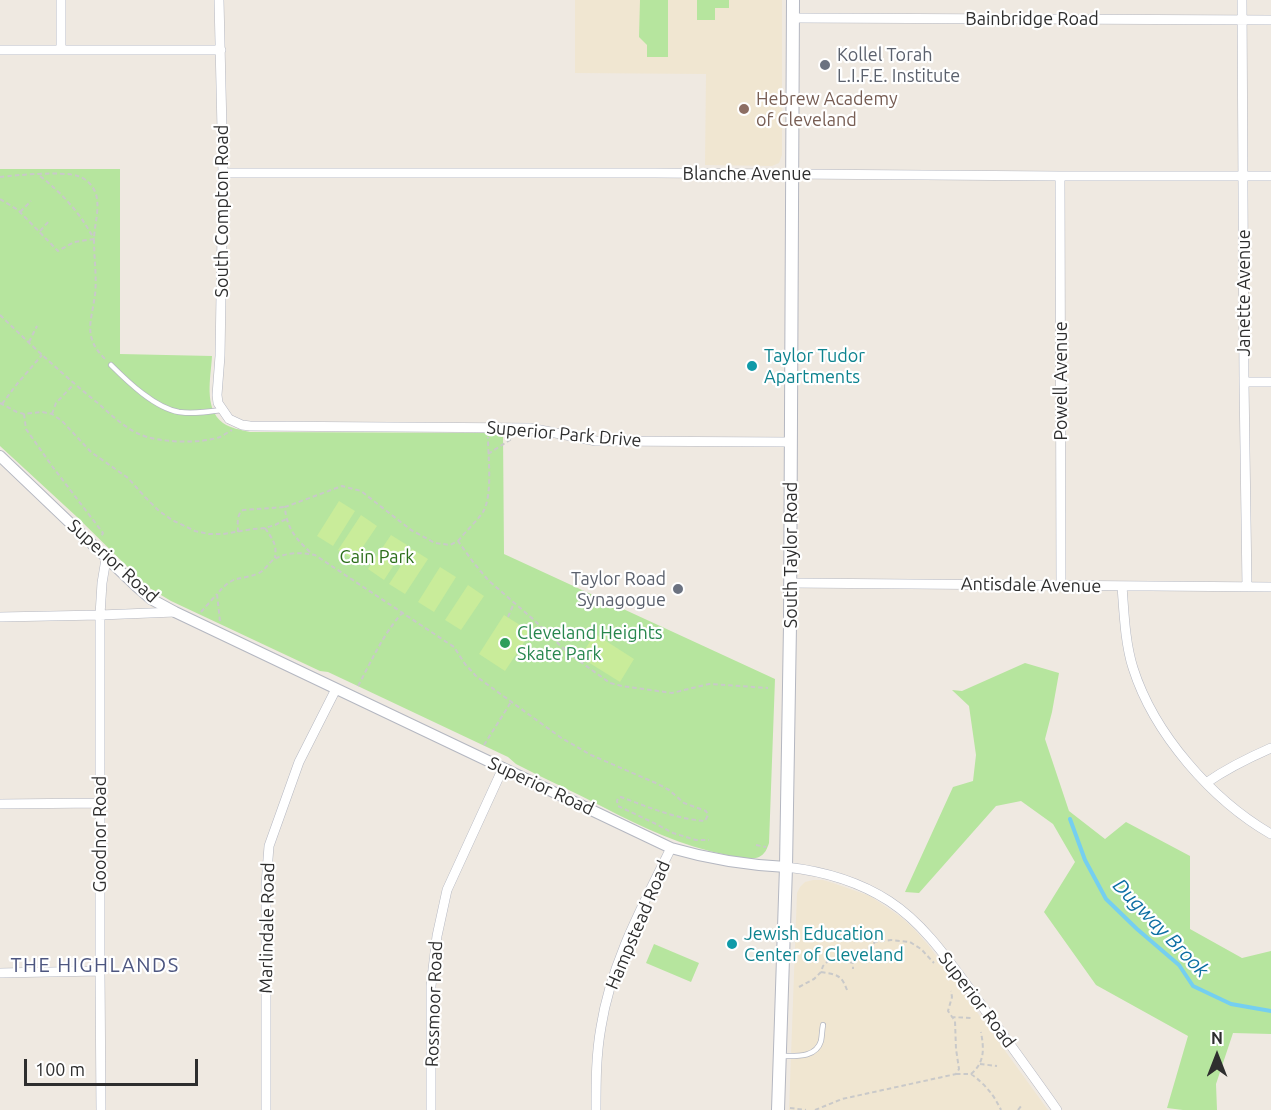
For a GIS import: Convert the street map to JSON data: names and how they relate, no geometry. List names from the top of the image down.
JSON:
{
  "streets": {
    "main road": ["South Taylor Road"],
    "street": [
      "Bainbridge Road",
      "Blanche Avenue",
      "South Compton Road",
      "Janette Avenue",
      "Powell Avenue",
      "Superior Park Drive",
      "Superior Road",
      "Antisdale Avenue",
      "Goodnor Road",
      "Hampstead Road",
      "Marlindale Road",
      "Rossmoor Road"
    ]
  },
  "crossings": [
    ["Bainbridge Road", "Janette Avenue"],
    ["Bainbridge Road", "South Taylor Road"],
    ["Blanche Avenue", "South Compton Road"],
    ["Blanche Avenue", "Janette Avenue"],
    ["Blanche Avenue", "Powell Avenue"],
    ["Blanche Avenue", "South Taylor Road"],
    ["South Compton Road", "Superior Park Drive"],
    ["Janette Avenue", "Antisdale Avenue"],
    ["Powell Avenue", "Antisdale Avenue"],
    ["Superior Park Drive", "South Taylor Road"],
    ["South Taylor Road", "Superior Road"],
    ["South Taylor Road", "Antisdale Avenue"],
    ["Superior Road", "Goodnor Road"],
    ["Superior Road", "Hampstead Road"],
    ["Superior Road", "Marlindale Road"],
    ["Superior Road", "Rossmoor Road"]
  ],
  "districts": ["THE HIGHLANDS"],
  "water": ["Dugway Brook"],
  "parks": ["Cain Park"],
  "places": [
    "Kollel Torah L.I.F.E. Institute",
    "Hebrew Academy of Cleveland",
    "Taylor Tudor Apartments",
    "Taylor Road Synagogue",
    "Cleveland Heights Skate Park",
    "Jewish Education Center of Cleveland"
  ],
  "scale_bar": "100 m",
  "north": "top"
}
